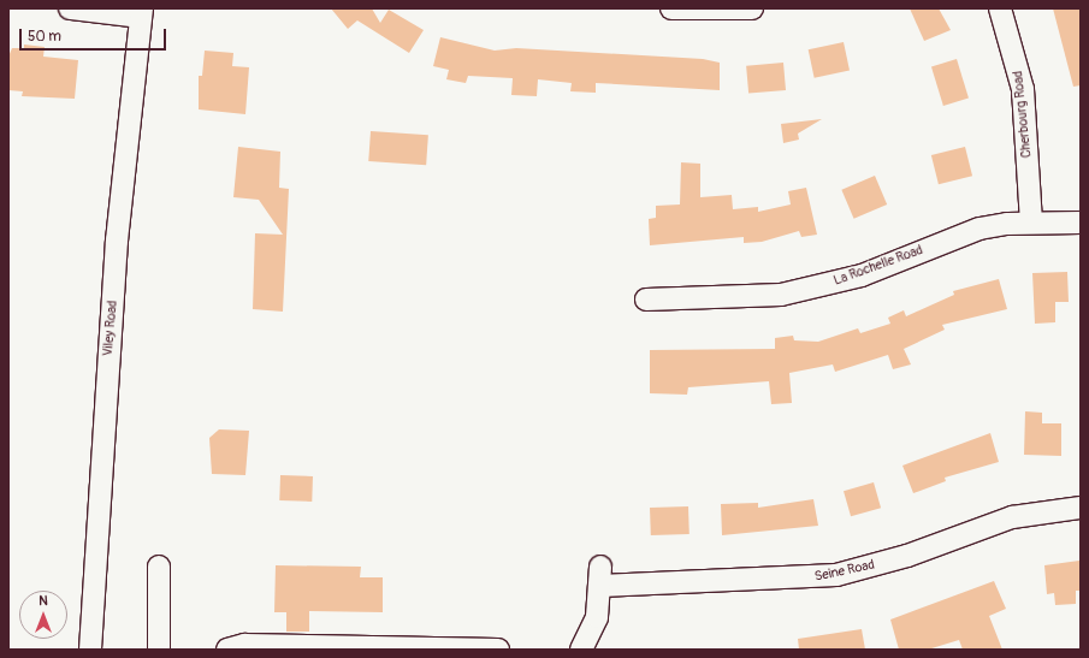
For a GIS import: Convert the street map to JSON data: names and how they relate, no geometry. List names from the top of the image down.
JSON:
{
  "streets": {
    "street": [
      "Cherbourg Road",
      "La Rochelle Road",
      "Viley Road",
      "Seine Road"
    ]
  },
  "crossings": [
    ["Cherbourg Road", "La Rochelle Road"]
  ],
  "scale_bar": "50 m",
  "north": "top"
}
